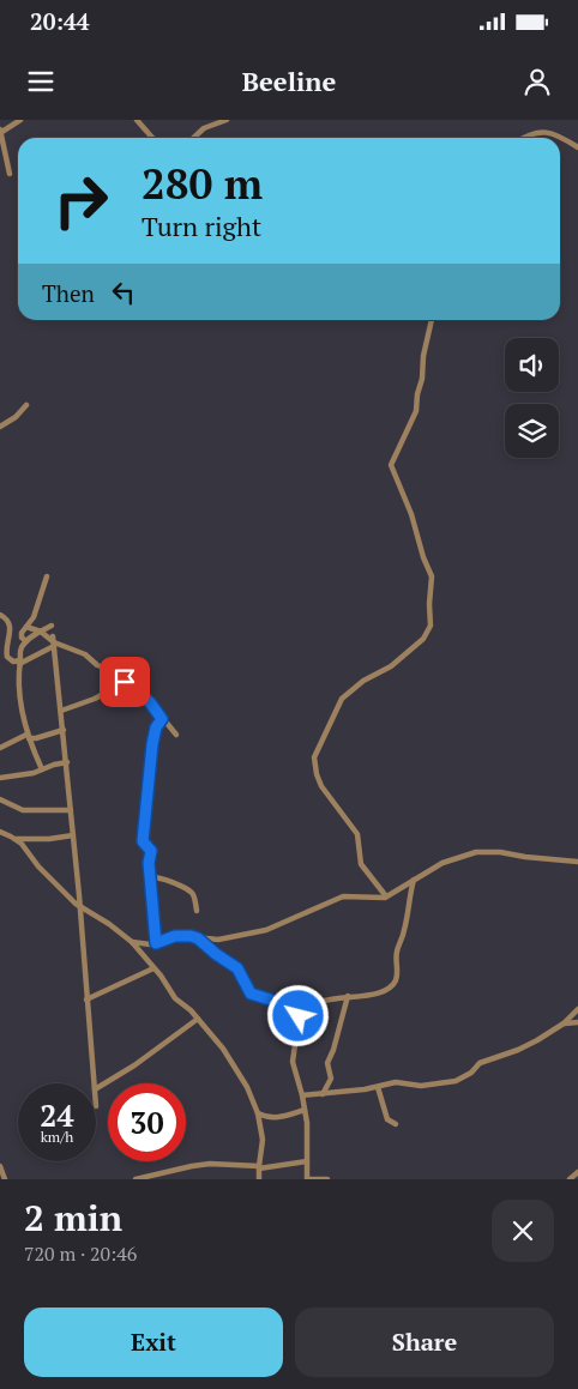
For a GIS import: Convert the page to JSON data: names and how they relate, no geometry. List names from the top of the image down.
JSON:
{
  "page": {
    "status": "20:44",
    "header": "Beeline",
    "turn": ["280 m", "Turn right"],
    "then": "Then",
    "speed": "24 km/h",
    "limit": "30",
    "heading": ["2 min", "720 m · 20:46"],
    "buttons": ["Exit", "Share"]
  }
}
